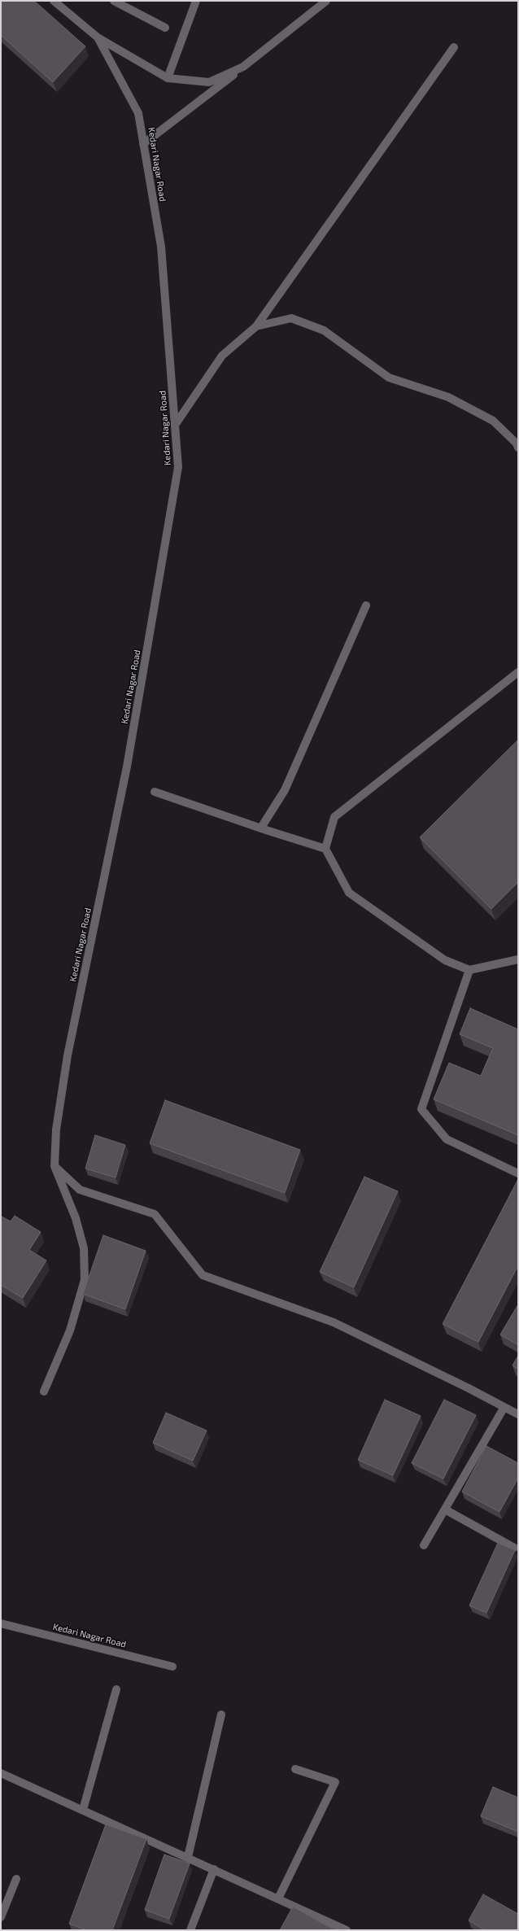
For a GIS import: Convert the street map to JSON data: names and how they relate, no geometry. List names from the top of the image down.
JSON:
{
  "streets": {
    "street": ["Kedari Nagar Road"]
  }
}
